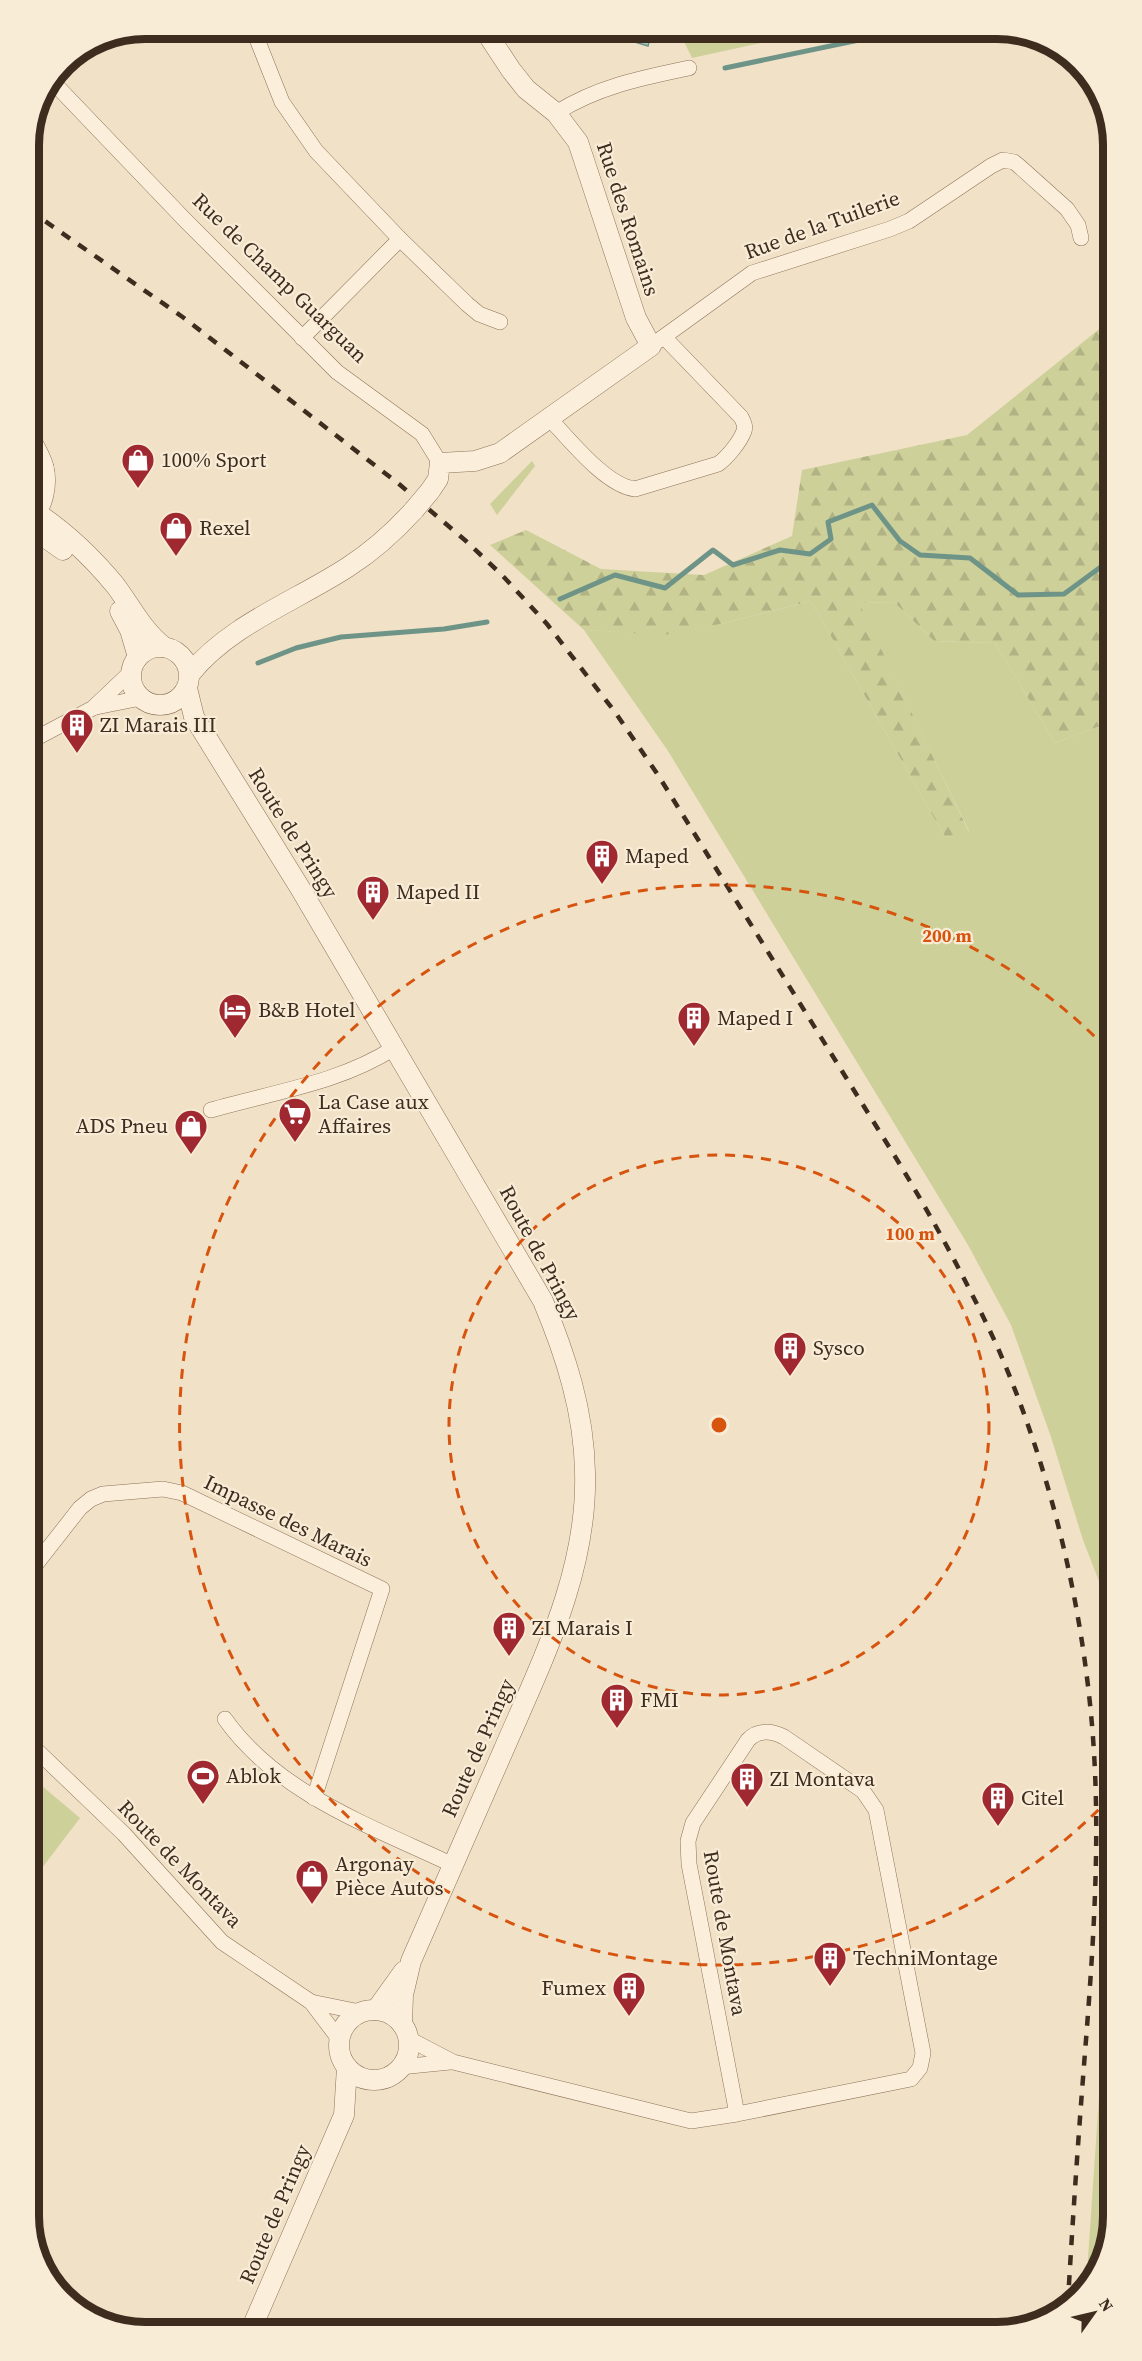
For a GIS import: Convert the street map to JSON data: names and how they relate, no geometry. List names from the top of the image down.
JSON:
{
  "streets": {
    "street": [
      "Rue des Romains",
      "Rue de la Tuilerie",
      "Rue de Champ Guarguan",
      "Route de Pringy",
      "Impasse des Marais",
      "Route de Montava"
    ]
  },
  "crossings": [
    ["Rue des Romains", "Rue de la Tuilerie"],
    ["Rue de la Tuilerie", "Rue de Champ Guarguan"],
    ["Route de Pringy", "Route de Montava"]
  ],
  "places": {
    "shop": [
      "100% Sport",
      "Rexel",
      "ADS Pneu",
      "Argonay Pièce Autos"
    ],
    "building": [
      "ZI Marais III",
      "Maped",
      "Maped II",
      "Maped I",
      "Sysco",
      "ZI Marais I",
      "FMI",
      "ZI Montava",
      "Citel",
      "TechniMontage",
      "Fumex"
    ],
    "hotel": ["B&B Hotel"],
    "supermarket": ["La Case aux Affaires"],
    "sports": ["Ablok"]
  },
  "north": "top right",
  "rings": ["200 m", "100 m"]
}
